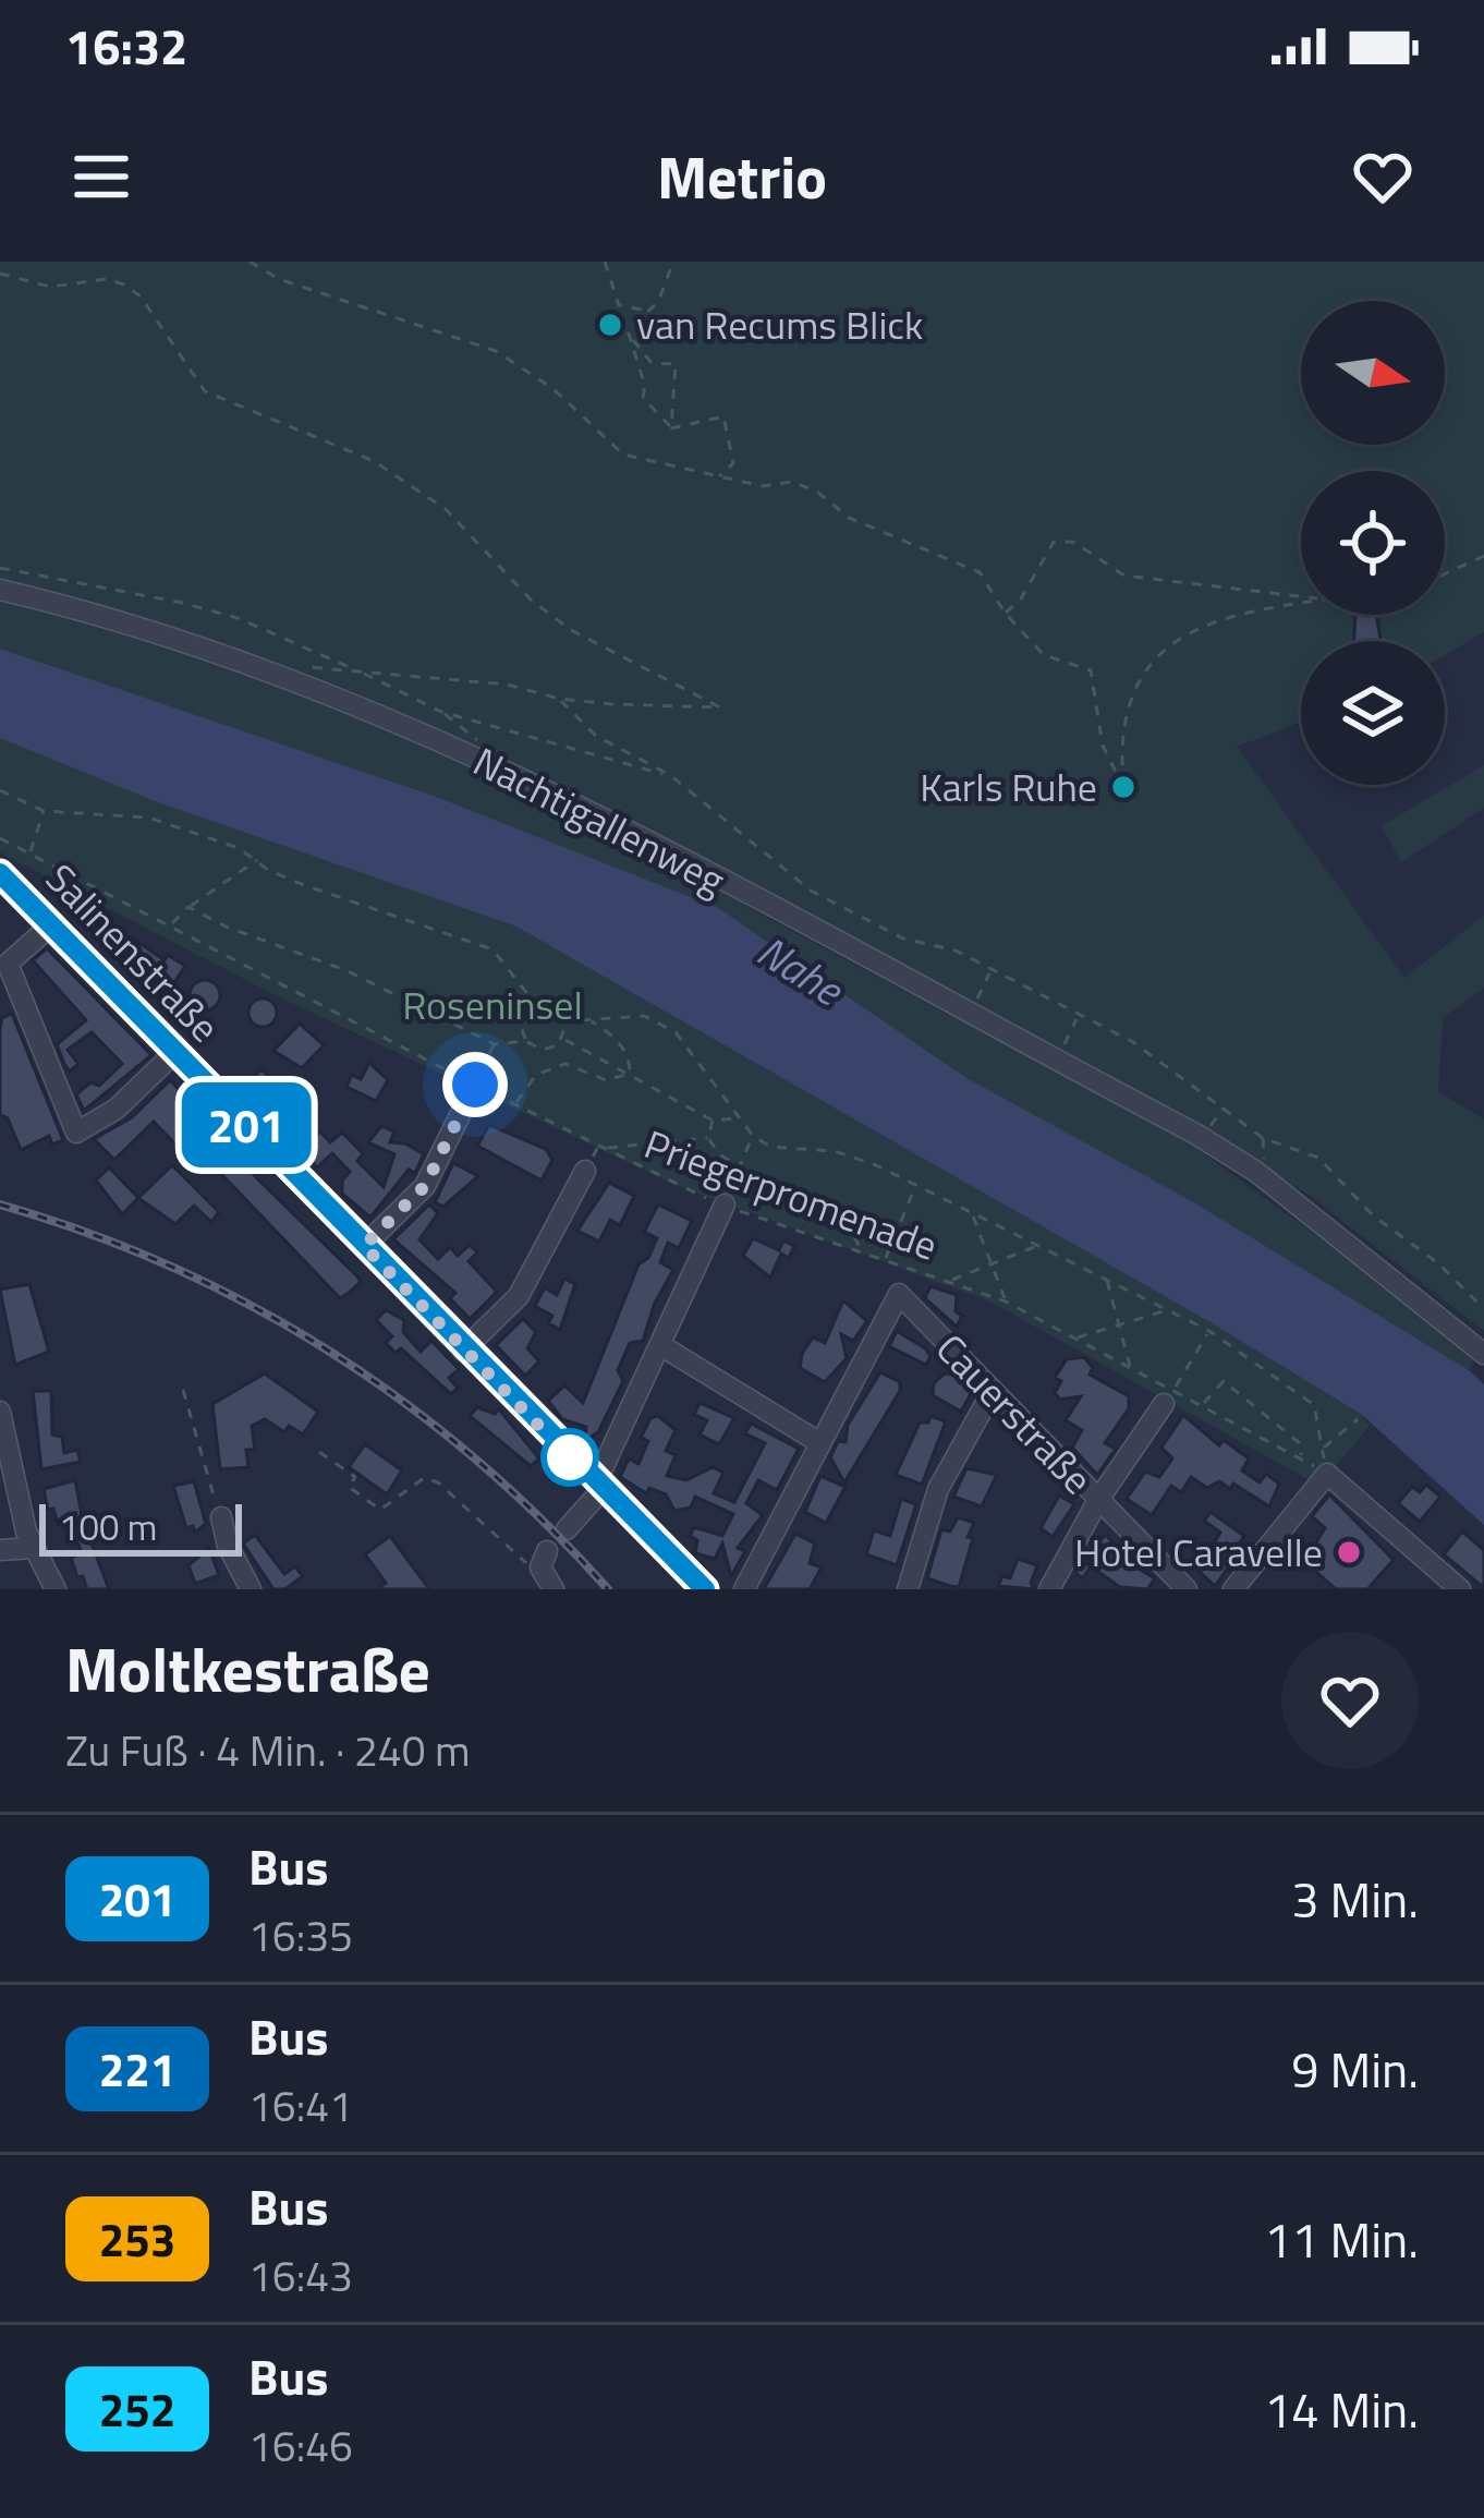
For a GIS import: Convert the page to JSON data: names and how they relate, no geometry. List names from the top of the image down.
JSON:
{
  "streets": {
    "main road": ["Salinenstraße"],
    "street": ["Nachtigallenweg", "Cauerstraße"],
    "path": ["Priegerpromenade"]
  },
  "water": ["Nahe"],
  "parks": ["Roseninsel"],
  "places": ["van Recums Blick", "Karls Ruhe", "Hotel Caravelle"],
  "lines": ["bus line 201"],
  "scale_bar": "100 m",
  "north": "right",
  "page": {
    "status": "16:32",
    "header": "Metrio",
    "on_map": "201",
    "scale": "100 m",
    "heading": ["Moltkestraße", "Zu Fuß · 4 Min. · 240 m"],
    "list": [
      {
        "mark": "201",
        "name": "Bus",
        "note": "16:35",
        "value": "3 Min."
      },
      {
        "mark": "221",
        "name": "Bus",
        "note": "16:41",
        "value": "9 Min."
      },
      {
        "mark": "253",
        "name": "Bus",
        "note": "16:43",
        "value": "11 Min."
      },
      {
        "mark": "252",
        "name": "Bus",
        "note": "16:46",
        "value": "14 Min."
      }
    ]
  }
}
